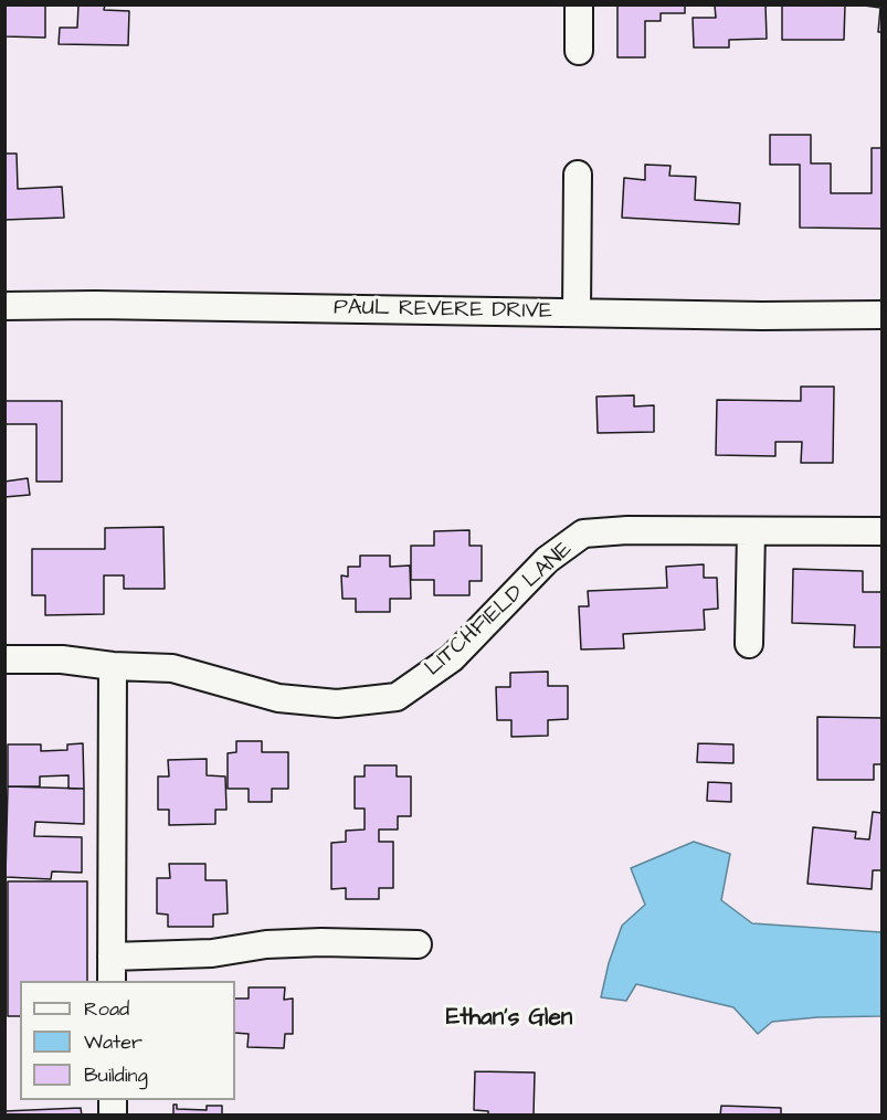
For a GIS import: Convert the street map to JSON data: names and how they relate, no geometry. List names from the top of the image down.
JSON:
{
  "streets": {
    "street": ["PAUL REVERE DRIVE", "LITCHFIELD LANE"]
  },
  "districts": ["Ethan's Glen"],
  "legend": ["Road", "Water", "Building"]
}
